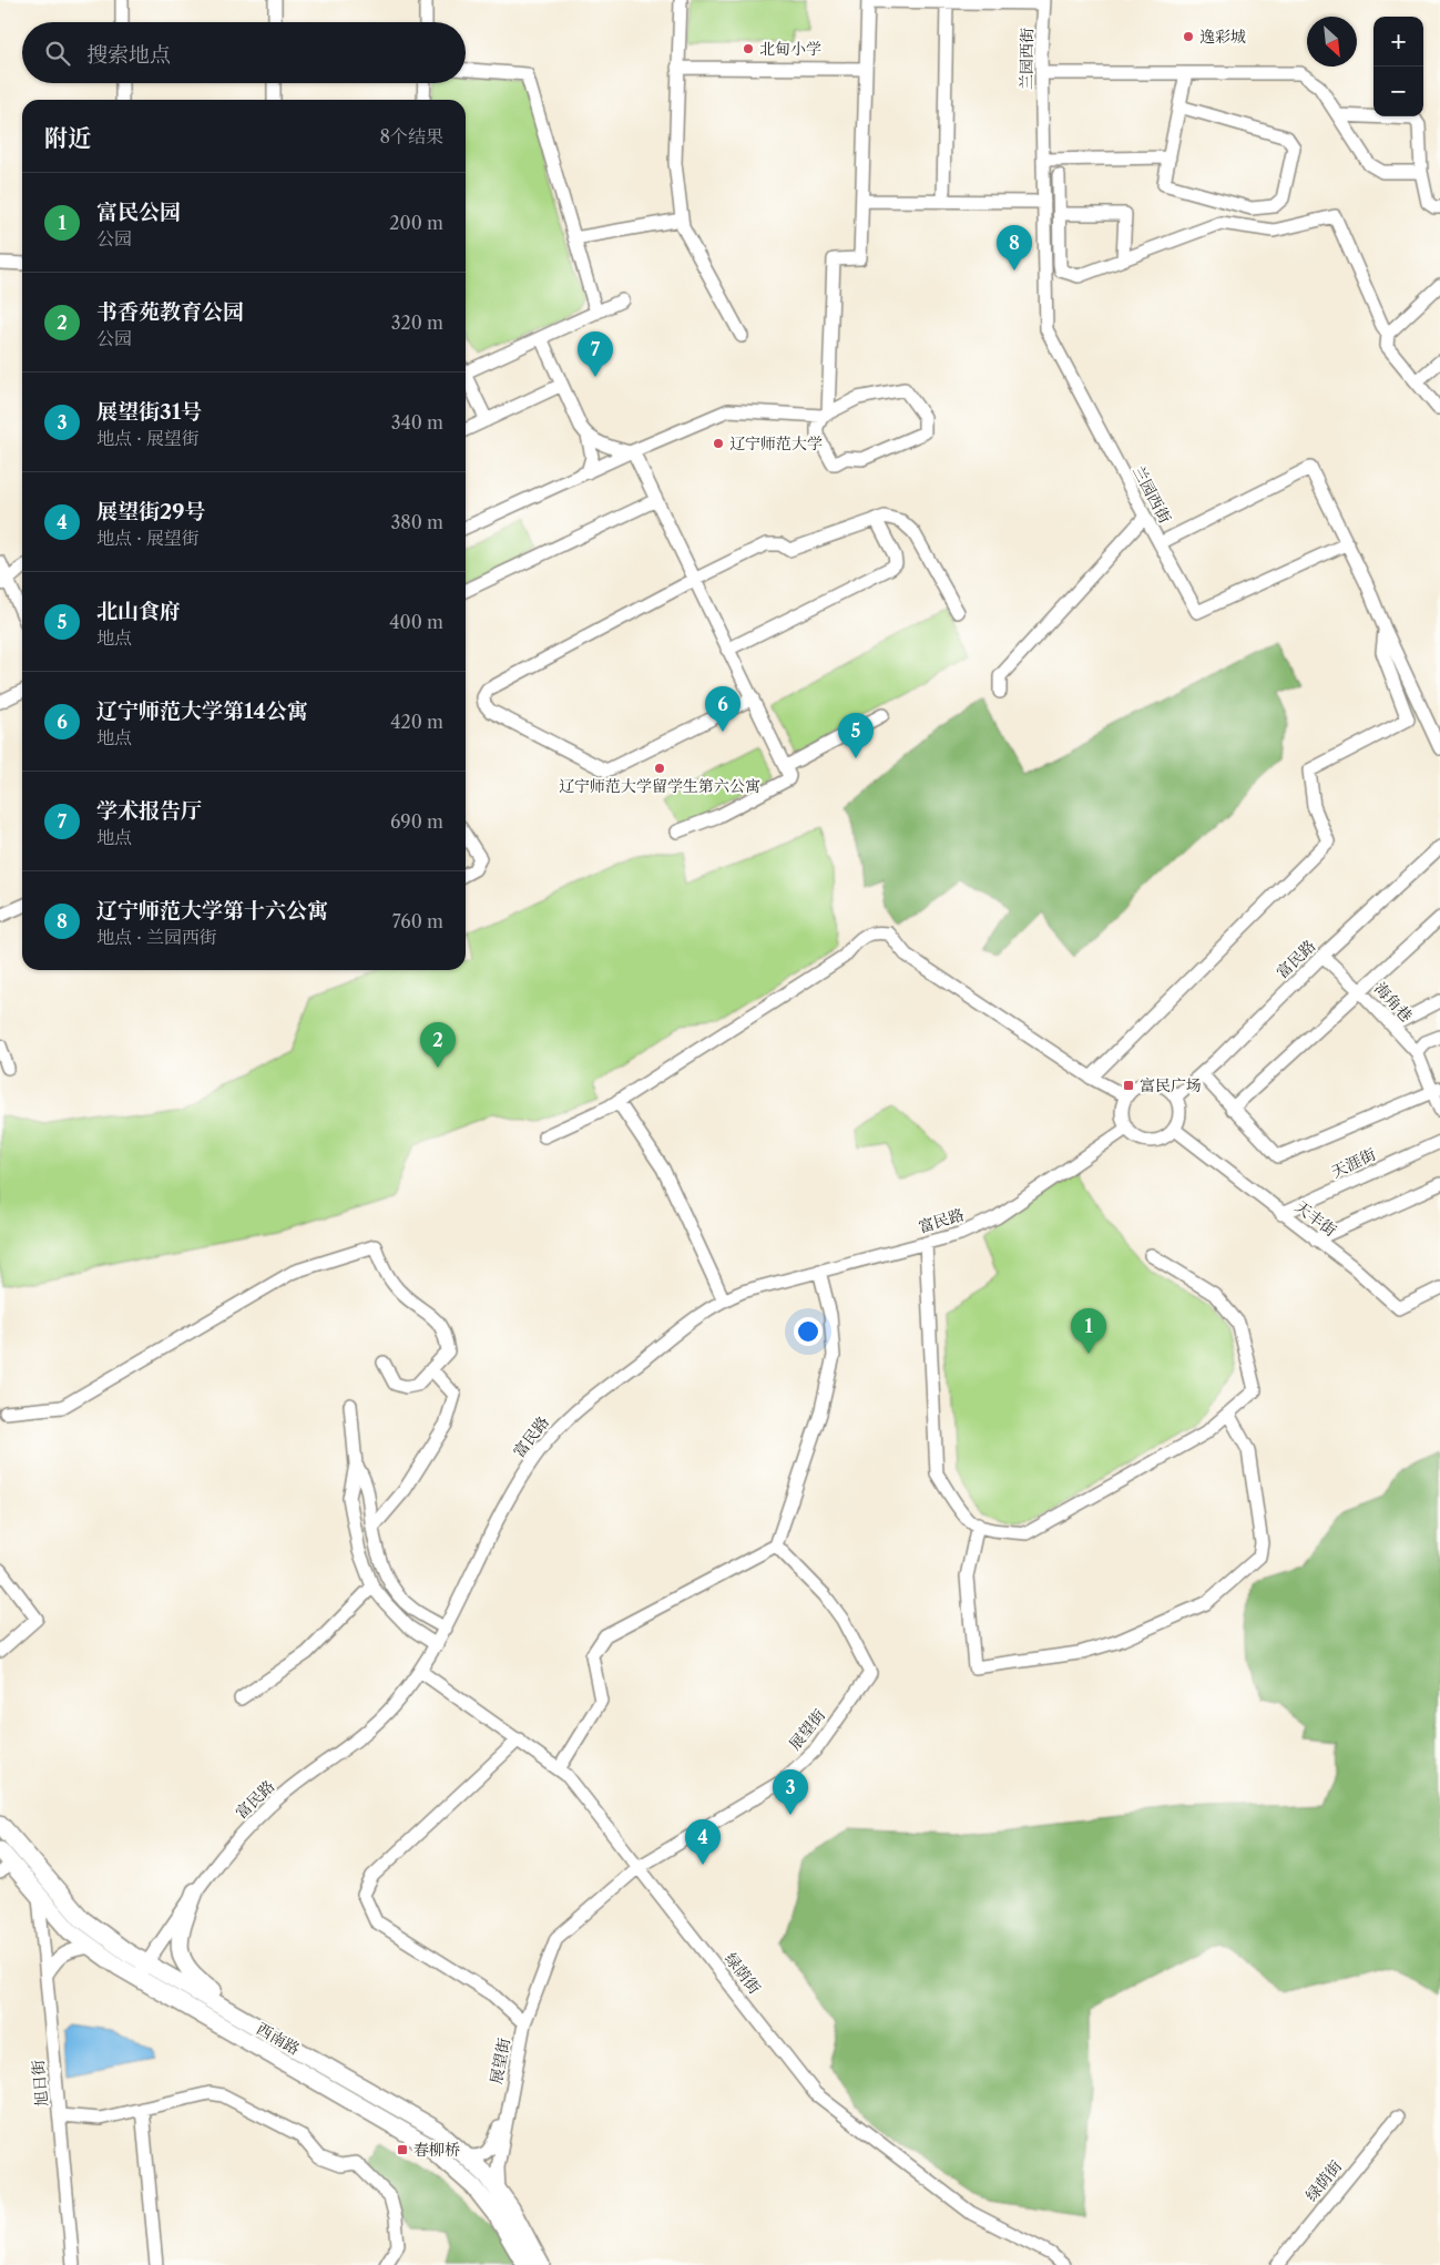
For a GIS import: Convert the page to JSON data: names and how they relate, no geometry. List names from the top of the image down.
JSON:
{
  "streets": {
    "main road": ["西南路"],
    "street": [
      "兰园西街",
      "富民路",
      "海角巷",
      "天涯街",
      "天丰街",
      "展望街",
      "绿荫街",
      "旭日街"
    ]
  },
  "crossings": [
    ["富民路", "海角巷"],
    ["富民路", "天丰街"],
    ["富民路", "绿荫街"],
    ["富民路", "西南路"],
    ["天涯街", "天丰街"],
    ["展望街", "绿荫街"],
    ["展望街", "西南路"],
    ["西南路", "旭日街"]
  ],
  "places": {
    "other": [
      "逸彩城",
      "北甸小学",
      "辽宁师范大学",
      "辽宁师范大学留学生第六公寓"
    ],
    "transit": ["富民广场", "春柳桥"]
  },
  "north": "bottom right",
  "page": {
    "map_buttons": ["+", "−"],
    "search": "搜索地点",
    "heading": ["附近", "8个结果"],
    "list": [
      {
        "mark": "1",
        "name": "富民公园",
        "note": "公园",
        "value": "200 m"
      },
      {
        "mark": "2",
        "name": "书香苑教育公园",
        "note": "公园",
        "value": "320 m"
      },
      {
        "mark": "3",
        "name": "展望街31号",
        "note": "地点 · 展望街",
        "value": "340 m"
      },
      {
        "mark": "4",
        "name": "展望街29号",
        "note": "地点 · 展望街",
        "value": "380 m"
      },
      {
        "mark": "5",
        "name": "北山食府",
        "note": "地点",
        "value": "400 m"
      },
      {
        "mark": "6",
        "name": "辽宁师范大学第14公寓",
        "note": "地点",
        "value": "420 m"
      },
      {
        "mark": "7",
        "name": "学术报告厅",
        "note": "地点",
        "value": "690 m"
      },
      {
        "mark": "8",
        "name": "辽宁师范大学第十六公寓",
        "note": "地点 · 兰园西街",
        "value": "760 m"
      }
    ],
    "pins": [
      "8",
      "7",
      "6",
      "5",
      "2",
      "1",
      "3",
      "4"
    ]
  }
}
